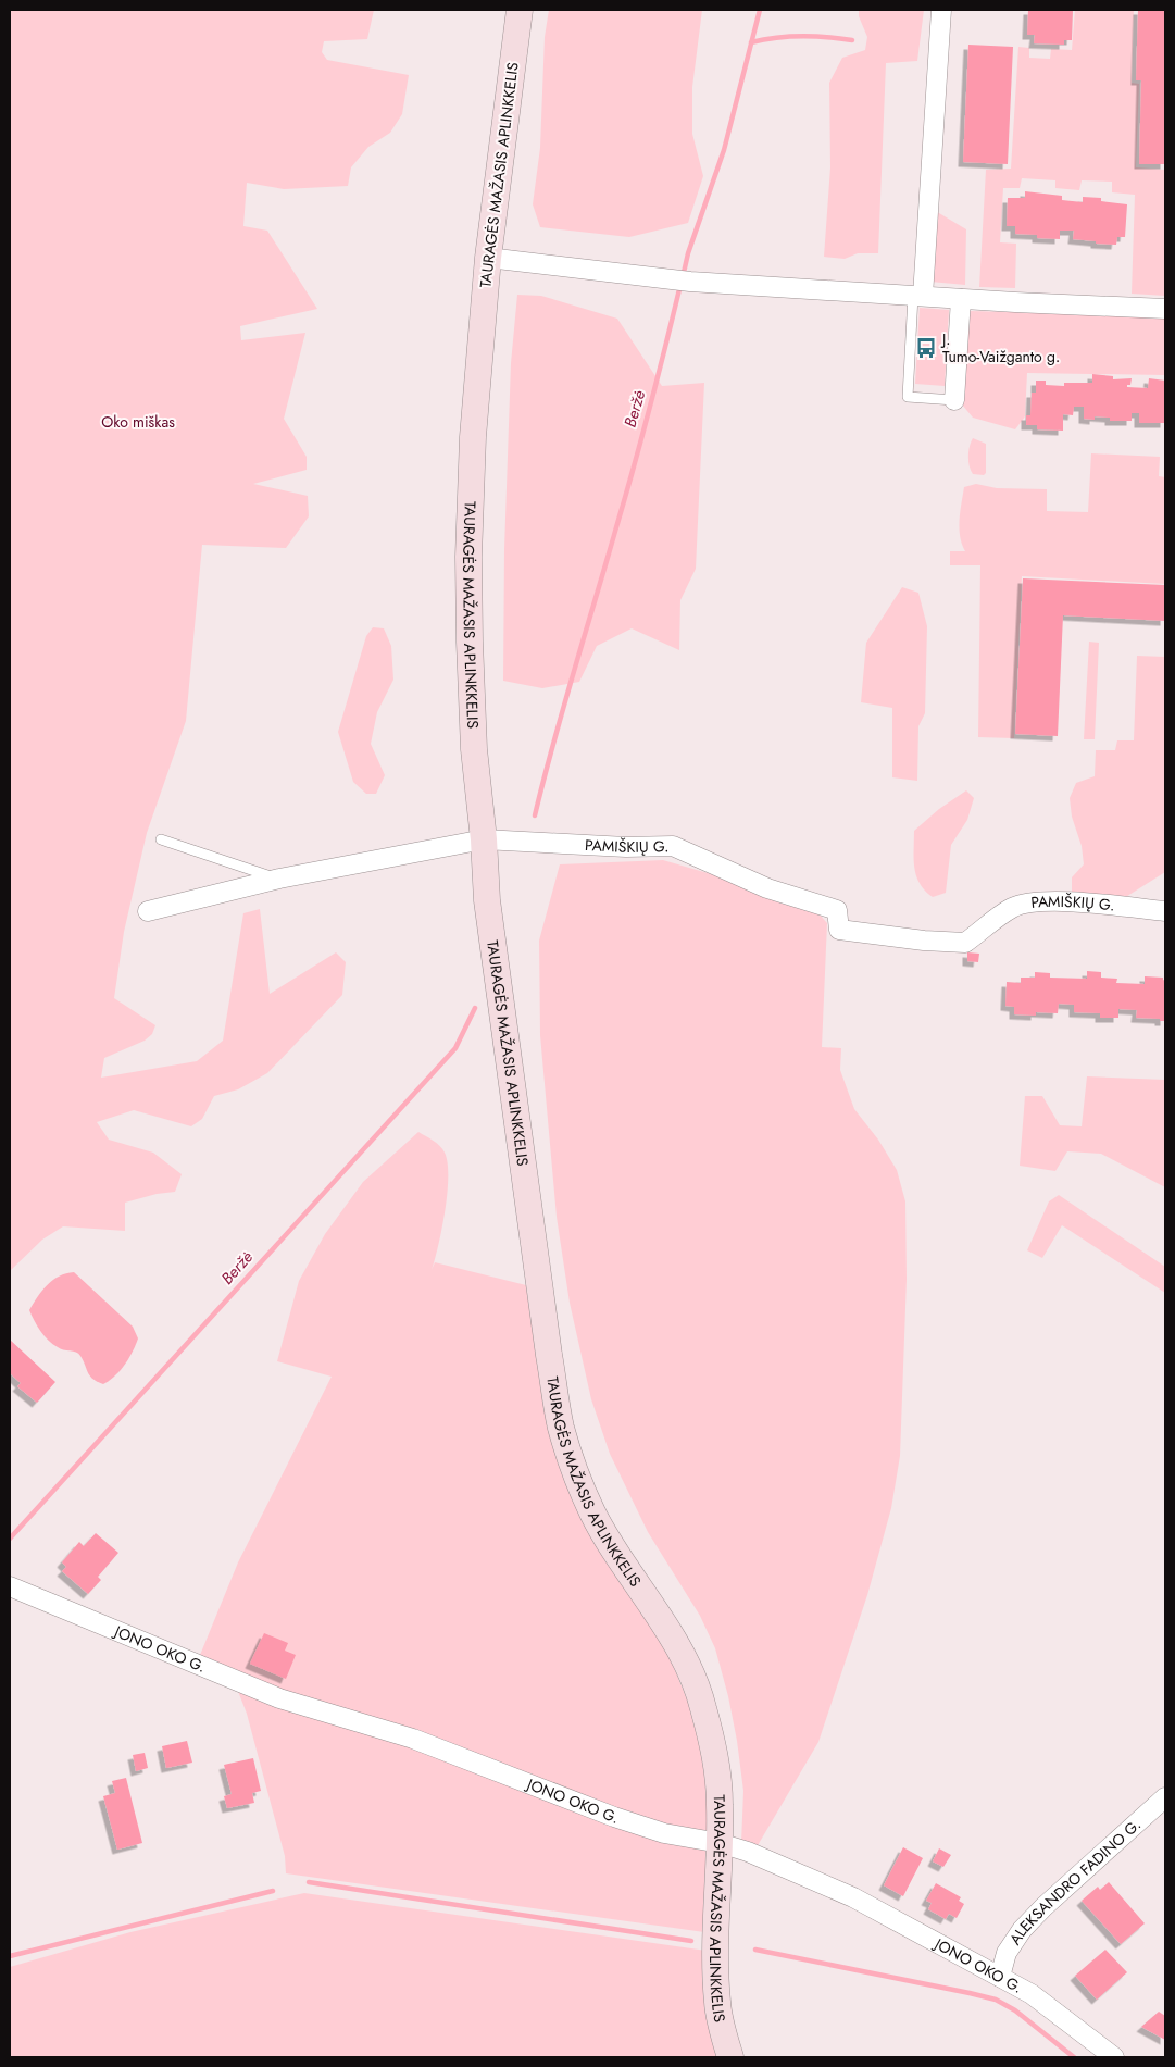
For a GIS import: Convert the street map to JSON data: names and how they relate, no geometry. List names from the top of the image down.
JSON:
{
  "streets": {
    "main road": ["TAURAGĖS MAŽASIS APLINKKELIS"],
    "street": ["PAMIŠKIŲ G.", "JONO OKO G.", "ALEKSANDRO FADINO G."]
  },
  "crossings": [
    ["TAURAGĖS MAŽASIS APLINKKELIS", "PAMIŠKIŲ G."],
    ["TAURAGĖS MAŽASIS APLINKKELIS", "JONO OKO G."],
    ["JONO OKO G.", "ALEKSANDRO FADINO G."]
  ],
  "water": ["Beržė"],
  "parks": ["Oko miškas"],
  "places": {
    "bus stop": ["J. Tumo-Vaižganto g."]
  }
}
